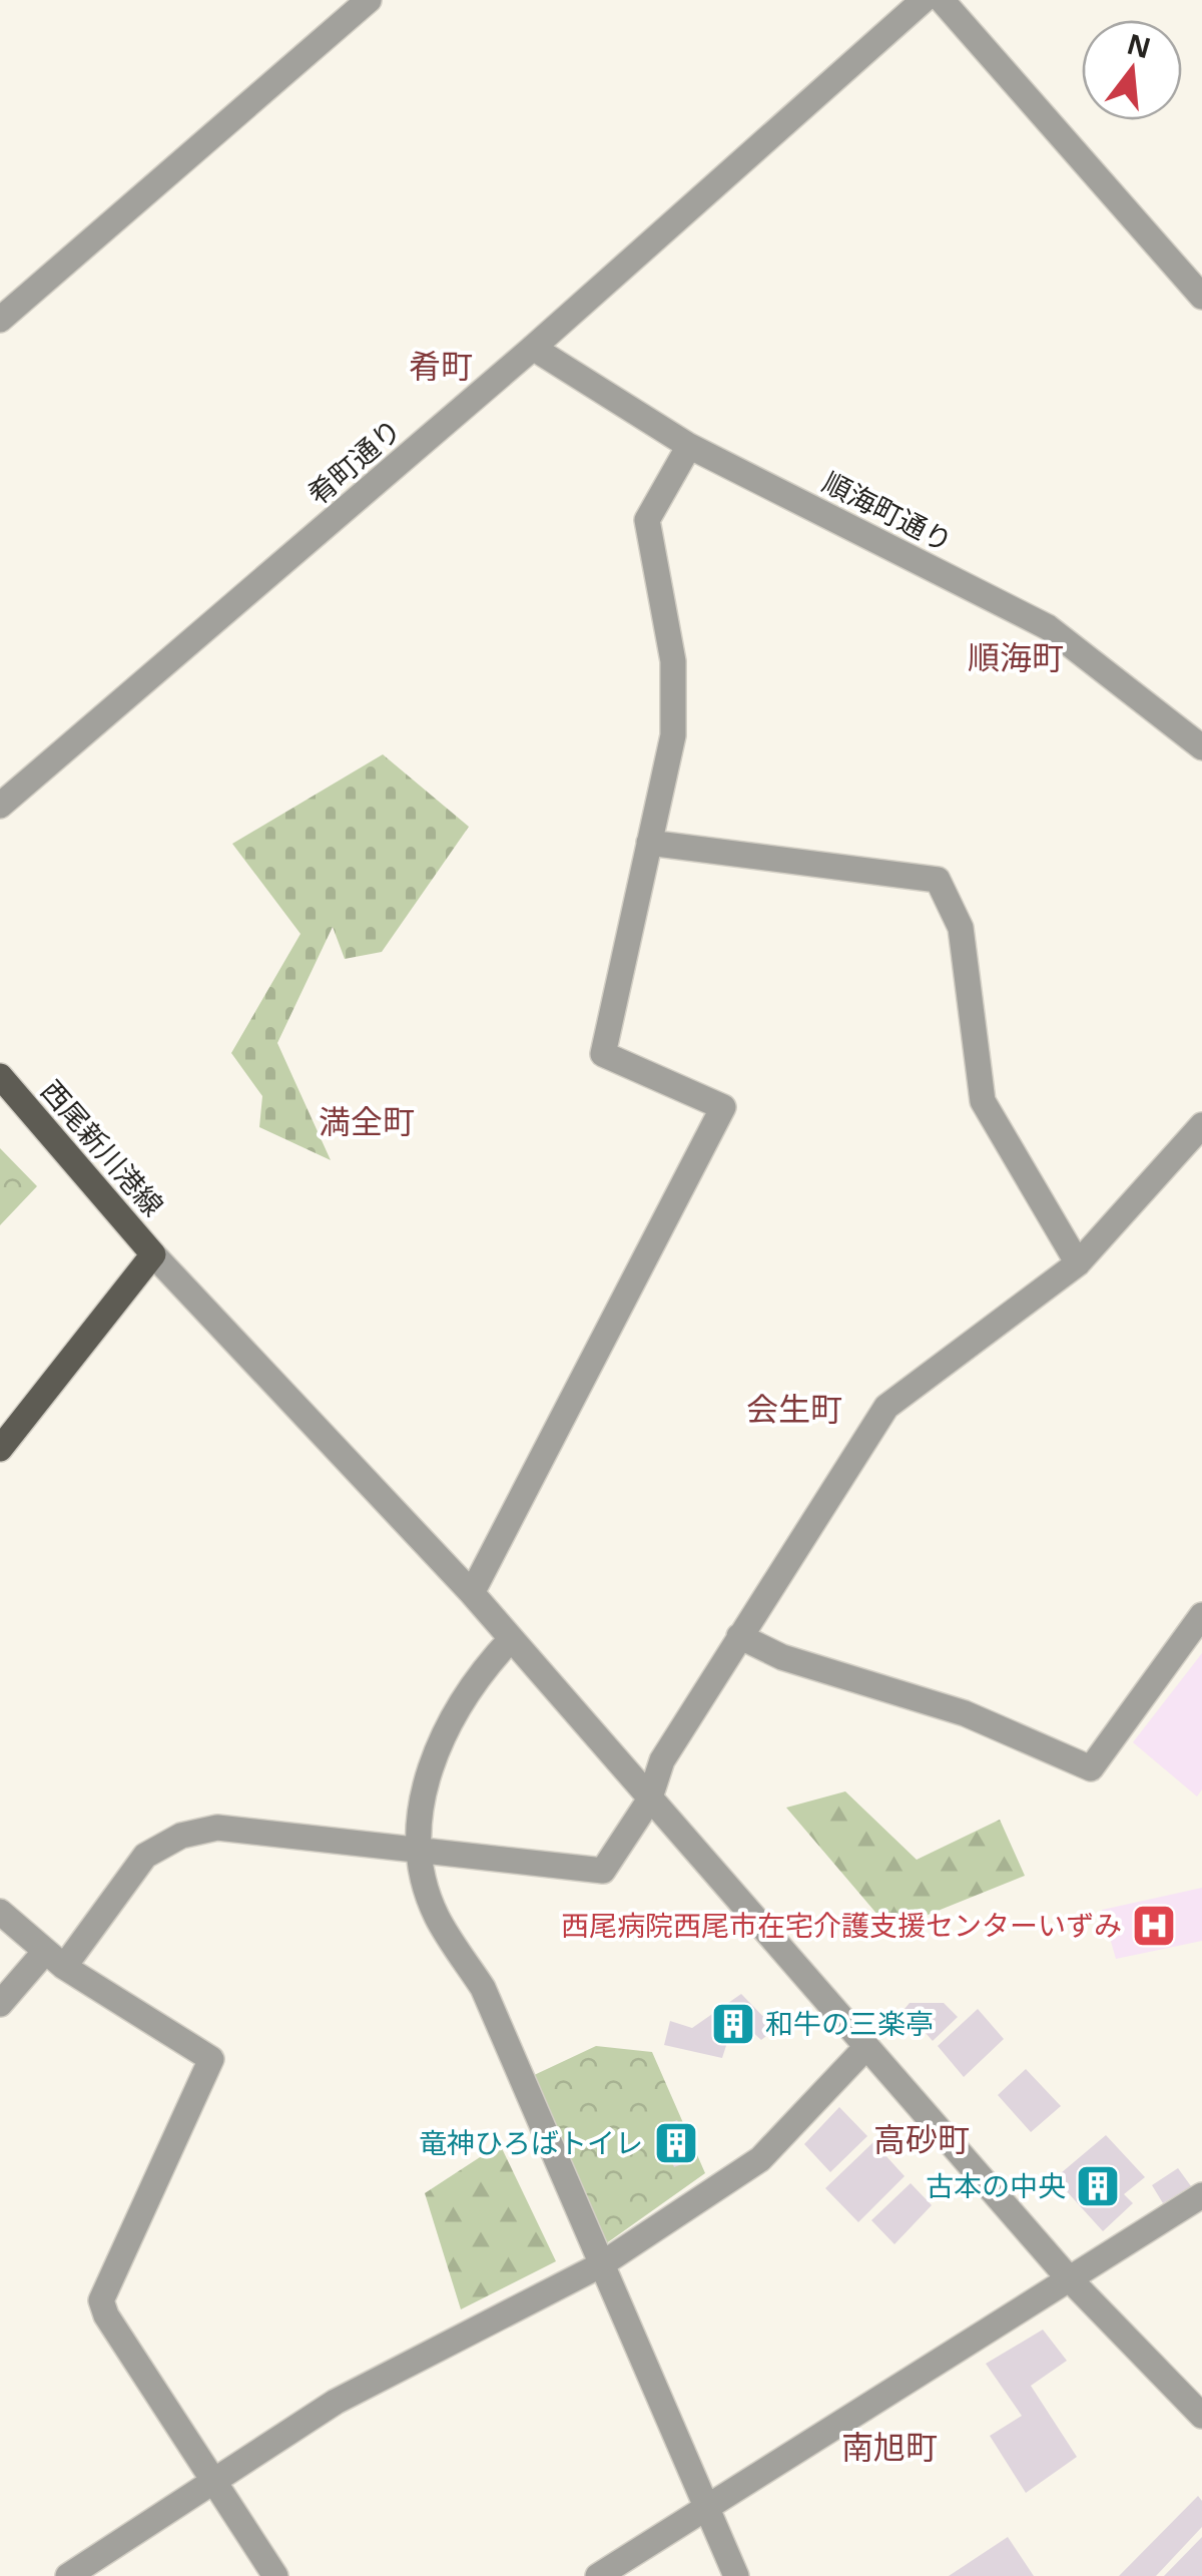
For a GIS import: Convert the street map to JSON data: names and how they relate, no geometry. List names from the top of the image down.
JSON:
{
  "streets": {
    "main road": ["西尾新川港線"],
    "street": ["肴町通り", "順海町通り"]
  },
  "crossings": [
    ["肴町通り", "順海町通り"]
  ],
  "districts": [
    "肴町",
    "順海町",
    "満全町",
    "会生町",
    "高砂町",
    "南旭町"
  ],
  "places": {
    "hospital": ["西尾病院西尾市在宅介護支援センターいずみ"],
    "building": ["和牛の三楽亭", "竜神ひろばトイレ", "古本の中央"]
  },
  "north": "top"
}
